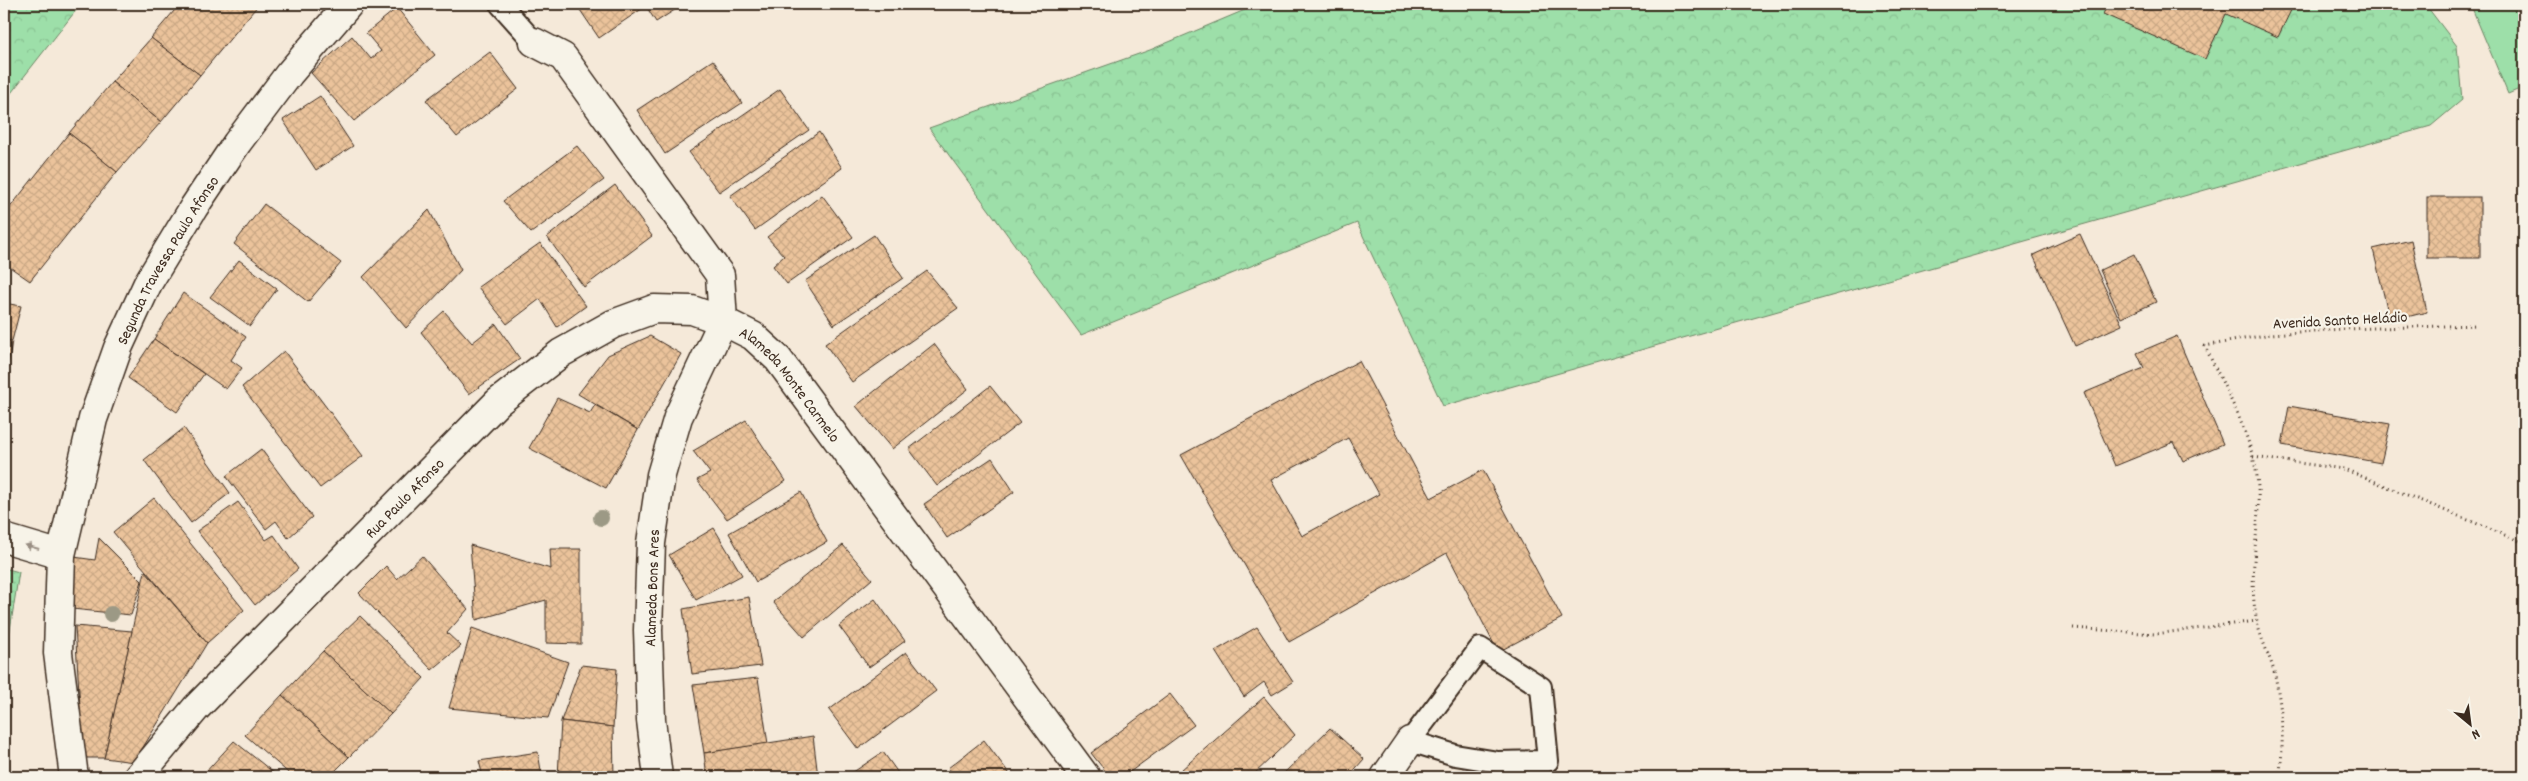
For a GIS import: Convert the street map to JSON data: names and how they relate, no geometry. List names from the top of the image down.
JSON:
{
  "streets": {
    "street": [
      "Segunda Travessa Paulo Afonso",
      "Alameda Monte Carmelo",
      "Rua Paulo Afonso",
      "Alameda Bons Ares"
    ],
    "path": ["Avenida Santo Heládio"]
  },
  "crossings": [
    ["Alameda Monte Carmelo", "Rua Paulo Afonso"],
    ["Alameda Monte Carmelo", "Alameda Bons Ares"],
    ["Rua Paulo Afonso", "Alameda Bons Ares"]
  ],
  "north": "bottom right"
}
